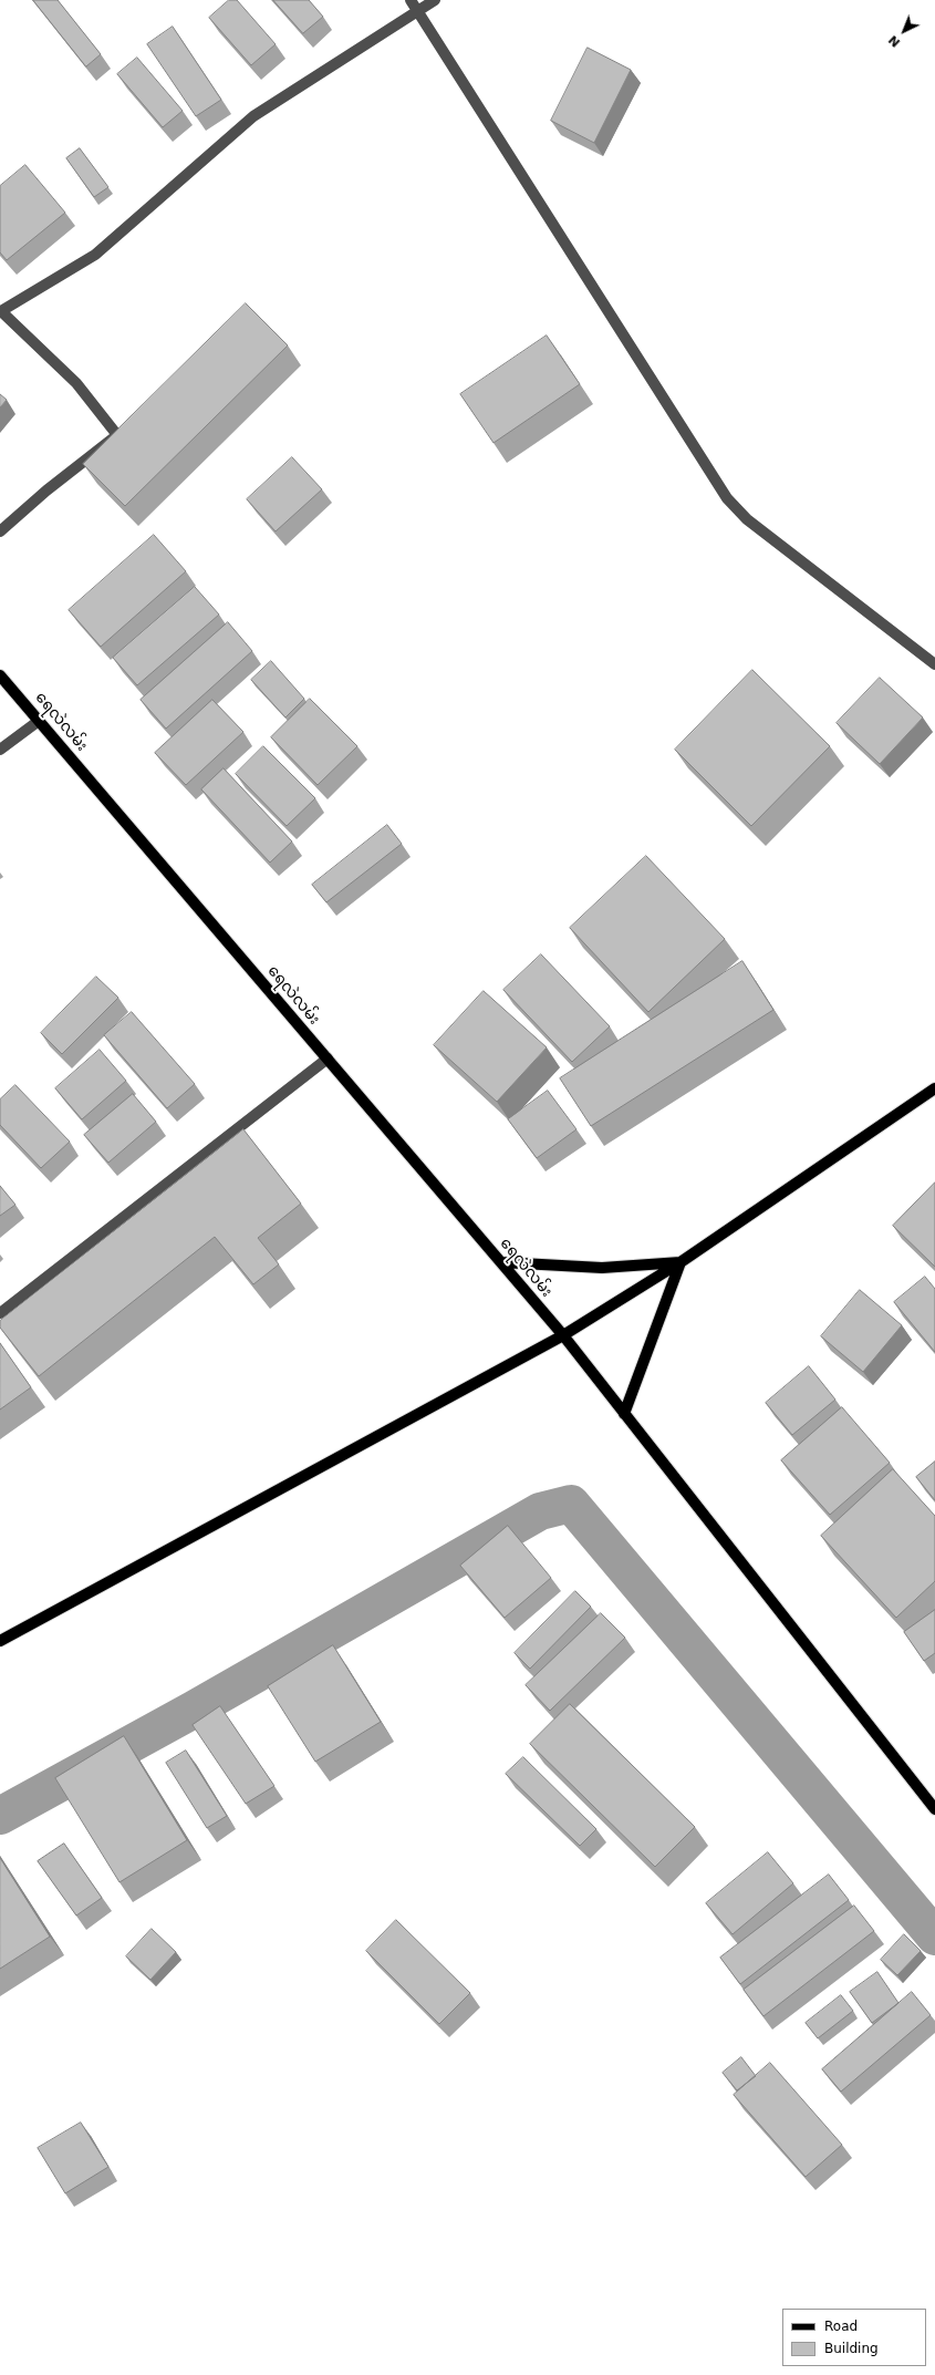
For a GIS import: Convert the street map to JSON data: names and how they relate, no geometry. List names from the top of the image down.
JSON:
{
  "streets": {
    "main road": ["ရေလဲလမ်း"]
  },
  "legend": ["Road", "Building"],
  "north": "bottom left"
}
